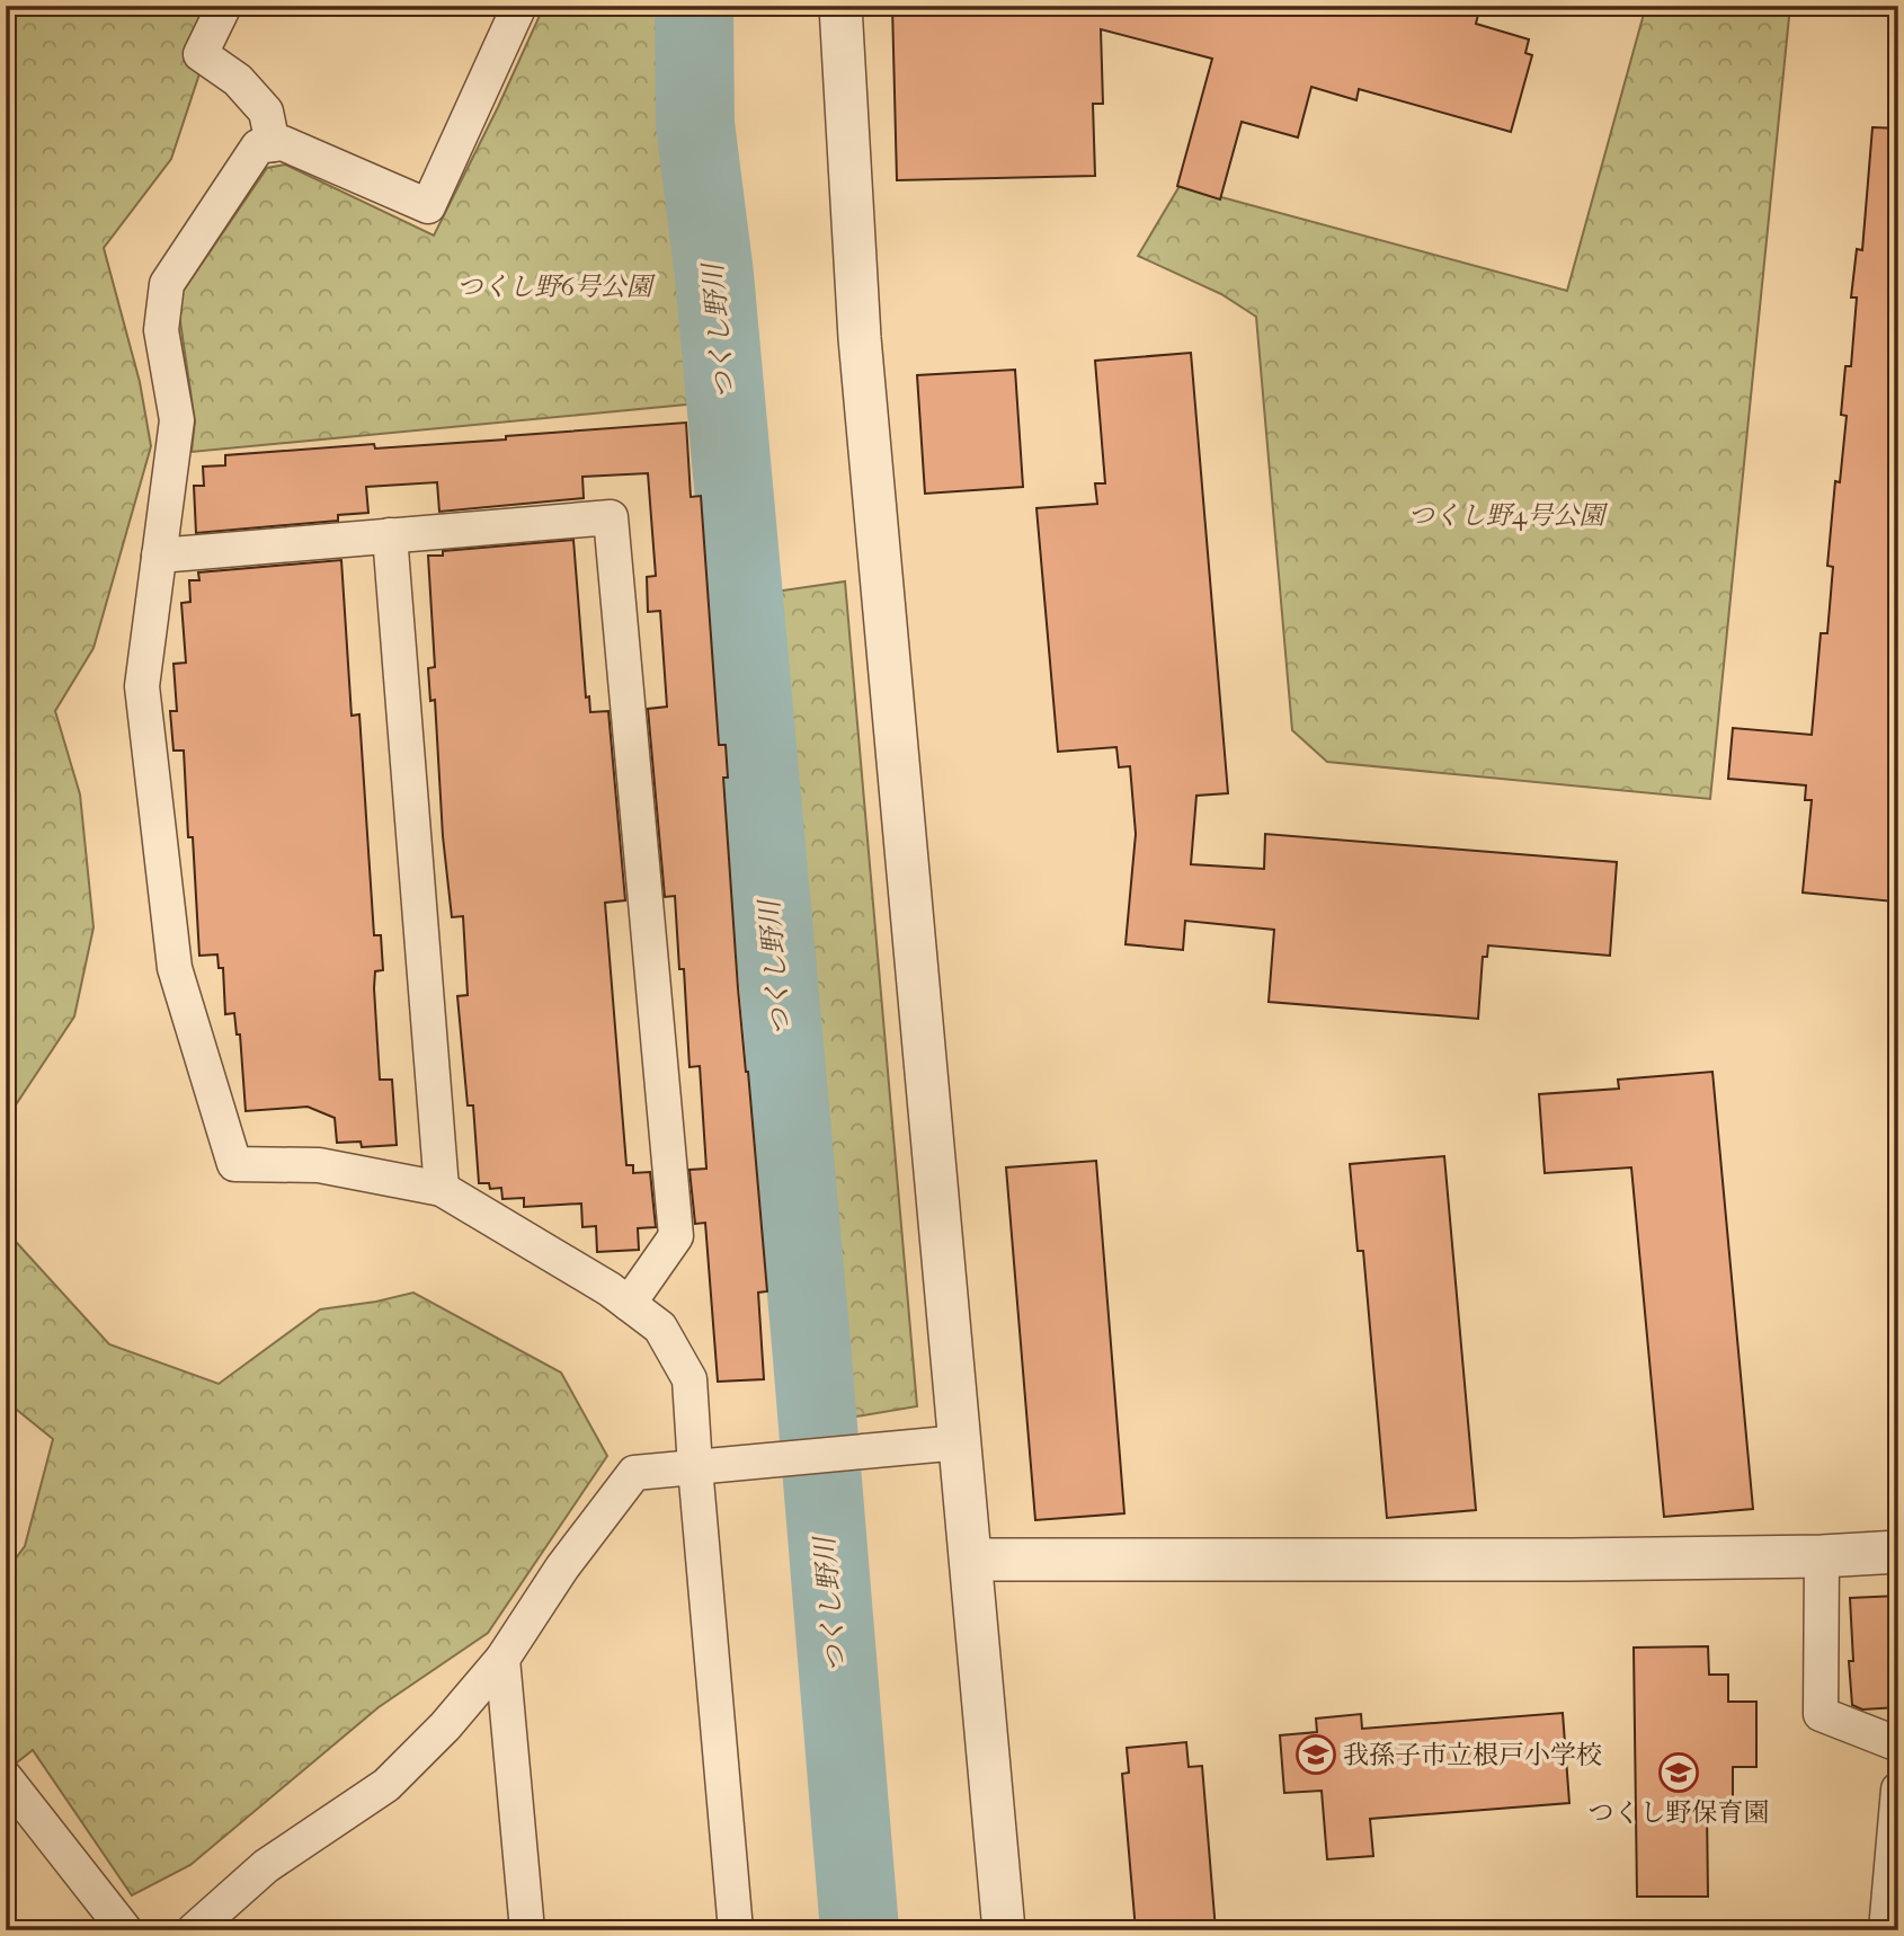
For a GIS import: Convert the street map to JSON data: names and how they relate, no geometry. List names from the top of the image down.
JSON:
{
  "water": ["つくし野川"],
  "parks": ["つくし野6号公園", "つくし野4号公園"],
  "places": {
    "school or university": ["我孫子市立根戸小学校", "つくし野保育園"]
  }
}
